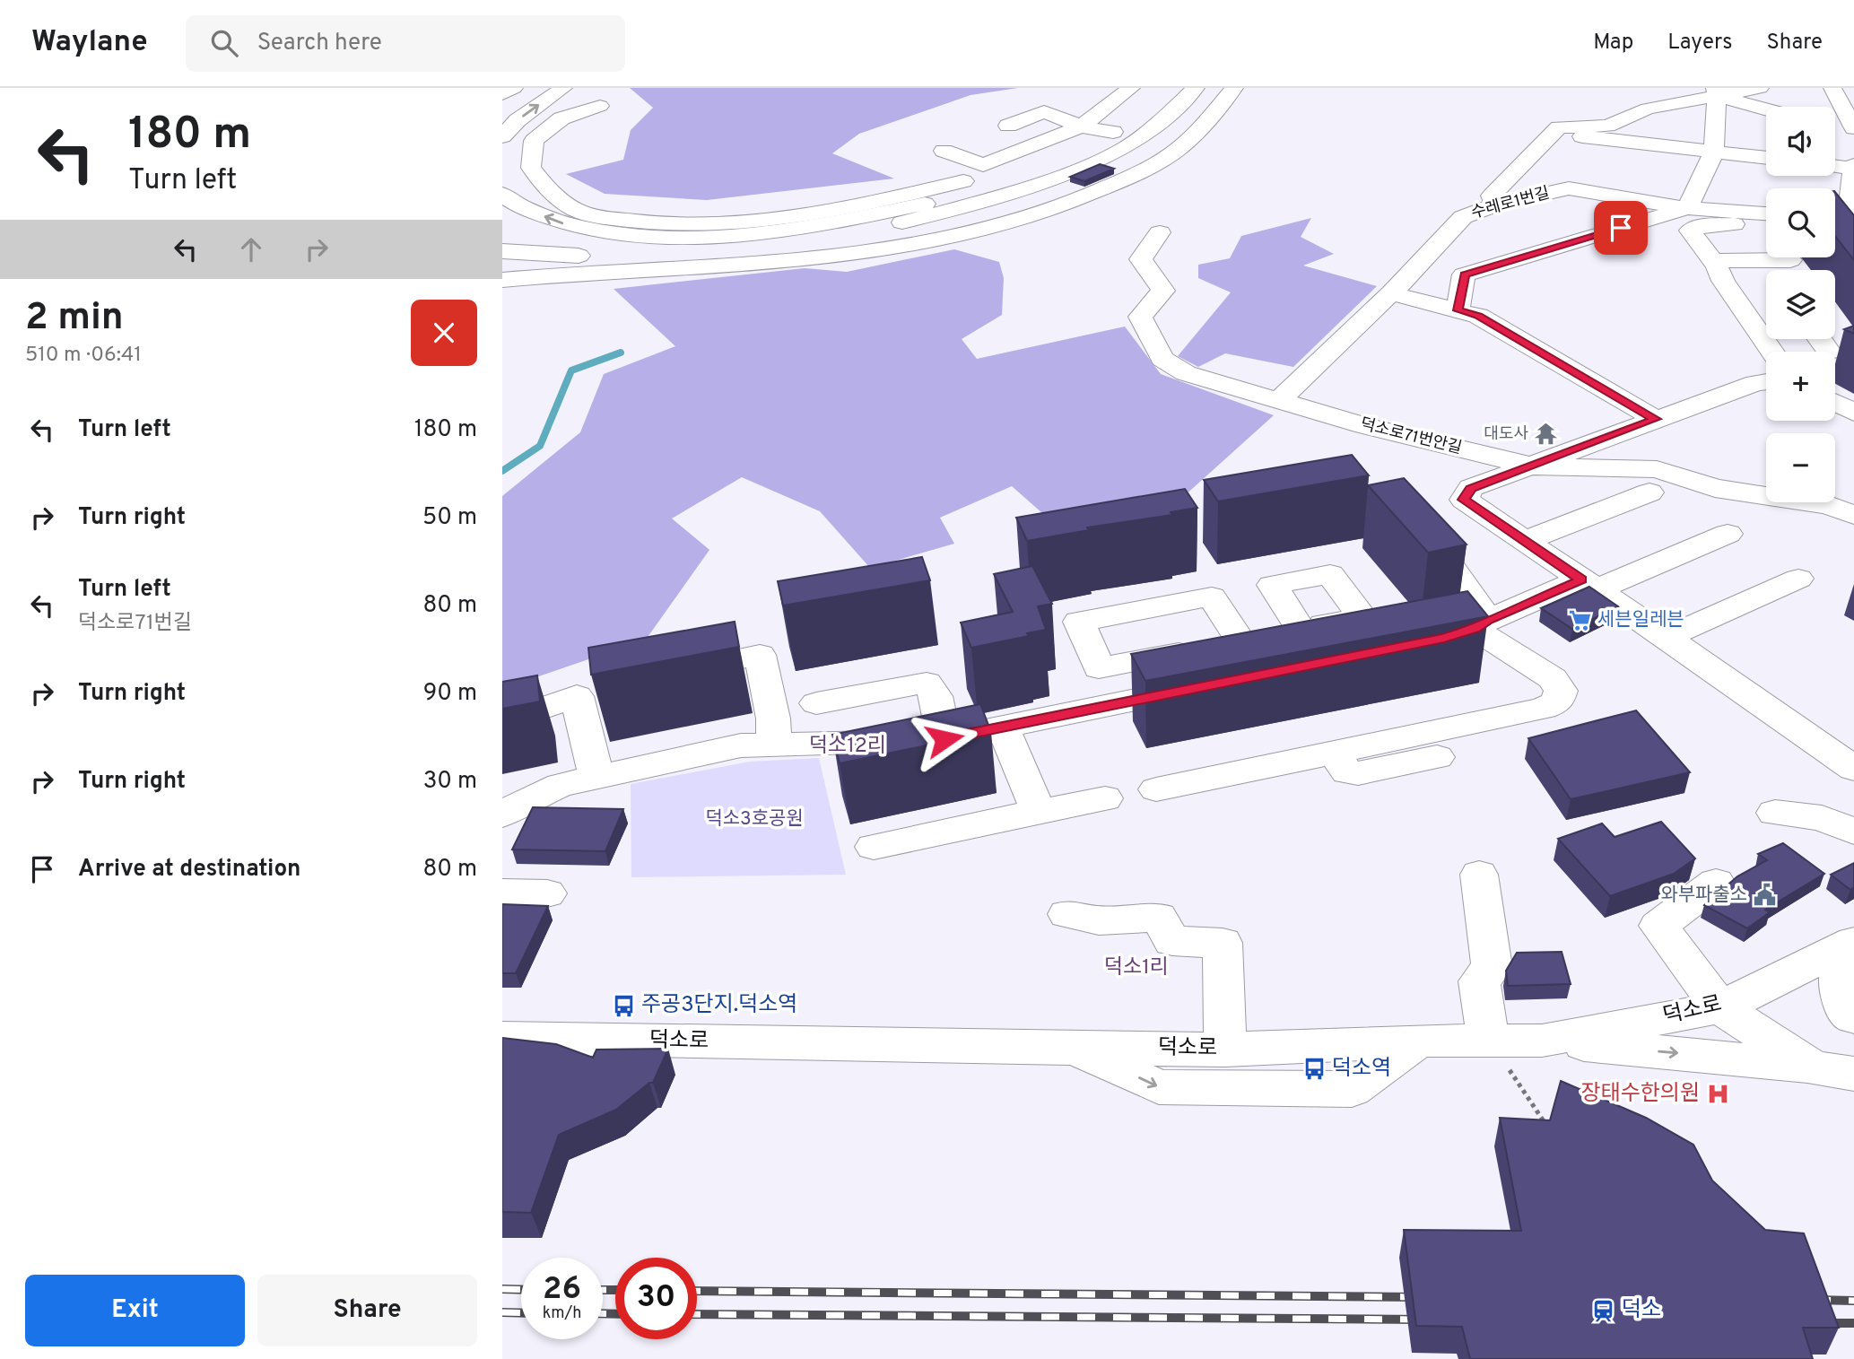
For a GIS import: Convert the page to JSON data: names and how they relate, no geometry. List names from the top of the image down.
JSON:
{
  "streets": {
    "main road": ["수레로1번길", "덕소로71번안길", "덕소로"]
  },
  "crossings": [
    ["수레로1번길", "덕소로71번안길"]
  ],
  "districts": ["덕소12리", "덕소1리"],
  "parks": ["덕소3호공원"],
  "places": {
    "temple": ["대도사"],
    "supermarket": ["세븐일레븐"],
    "public building": ["와부파출소"],
    "bus stop": ["주공3단지.덕소역", "덕소역"],
    "hospital": ["장태수한의원"],
    "station": ["덕소"]
  },
  "page": {
    "header": "Waylane",
    "search": "Search here",
    "nav": ["Map", "Layers", "Share"],
    "turn": ["180 m", "Turn left"],
    "map_buttons": ["+", "−"],
    "heading": ["2 min", "510 m · 06:41"],
    "list": [
      {
        "name": "Turn left",
        "value": "180 m"
      },
      {
        "name": "Turn right",
        "value": "50 m"
      },
      {
        "name": "Turn left",
        "note": "덕소로71번길",
        "value": "80 m"
      },
      {
        "name": "Turn right",
        "value": "90 m"
      },
      {
        "name": "Turn right",
        "value": "30 m"
      },
      {
        "name": "Arrive at destination",
        "value": "80 m"
      }
    ],
    "speed": "26 km/h",
    "limit": "30",
    "buttons": ["Exit", "Share"]
  }
}
